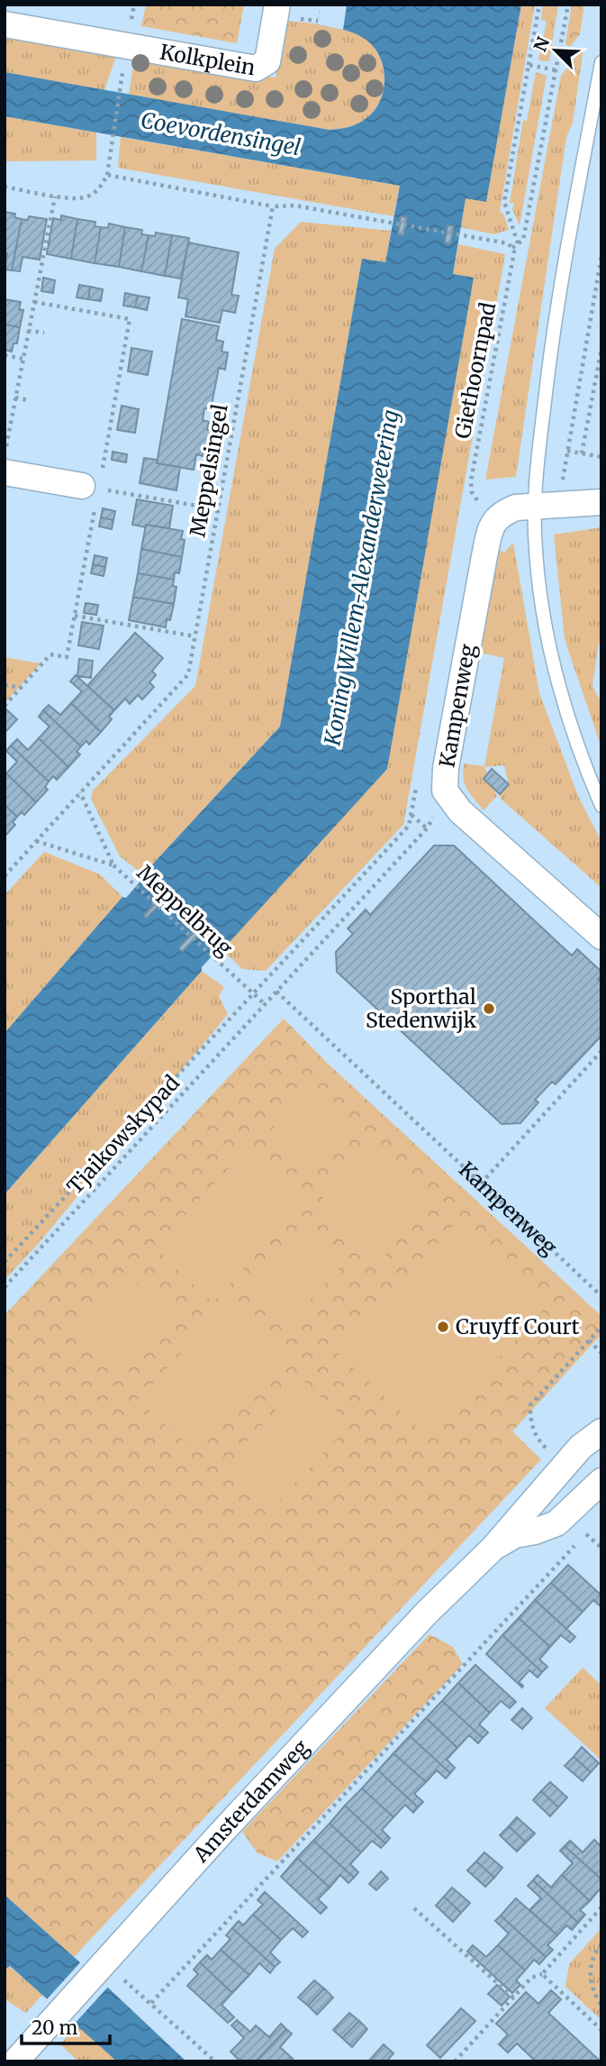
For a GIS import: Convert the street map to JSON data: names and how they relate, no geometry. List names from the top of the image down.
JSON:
{
  "streets": {
    "street": ["Kolkplein", "Kampenweg", "Amsterdamweg"],
    "path": [
      "Giethoornpad",
      "Meppelsingel",
      "Meppelbrug",
      "Tjaikowskypad"
    ]
  },
  "crossings": [
    ["Giethoornpad", "Kampenweg"],
    ["Kampenweg", "Tjaikowskypad"],
    ["Meppelbrug", "Tjaikowskypad"]
  ],
  "water": ["Coevordensingel", "Koning Willem-Alexanderwetering"],
  "places": ["Sporthal Stedenwijk", "Cruyff Court"],
  "scale_bar": "20 m",
  "north": "top left"
}
